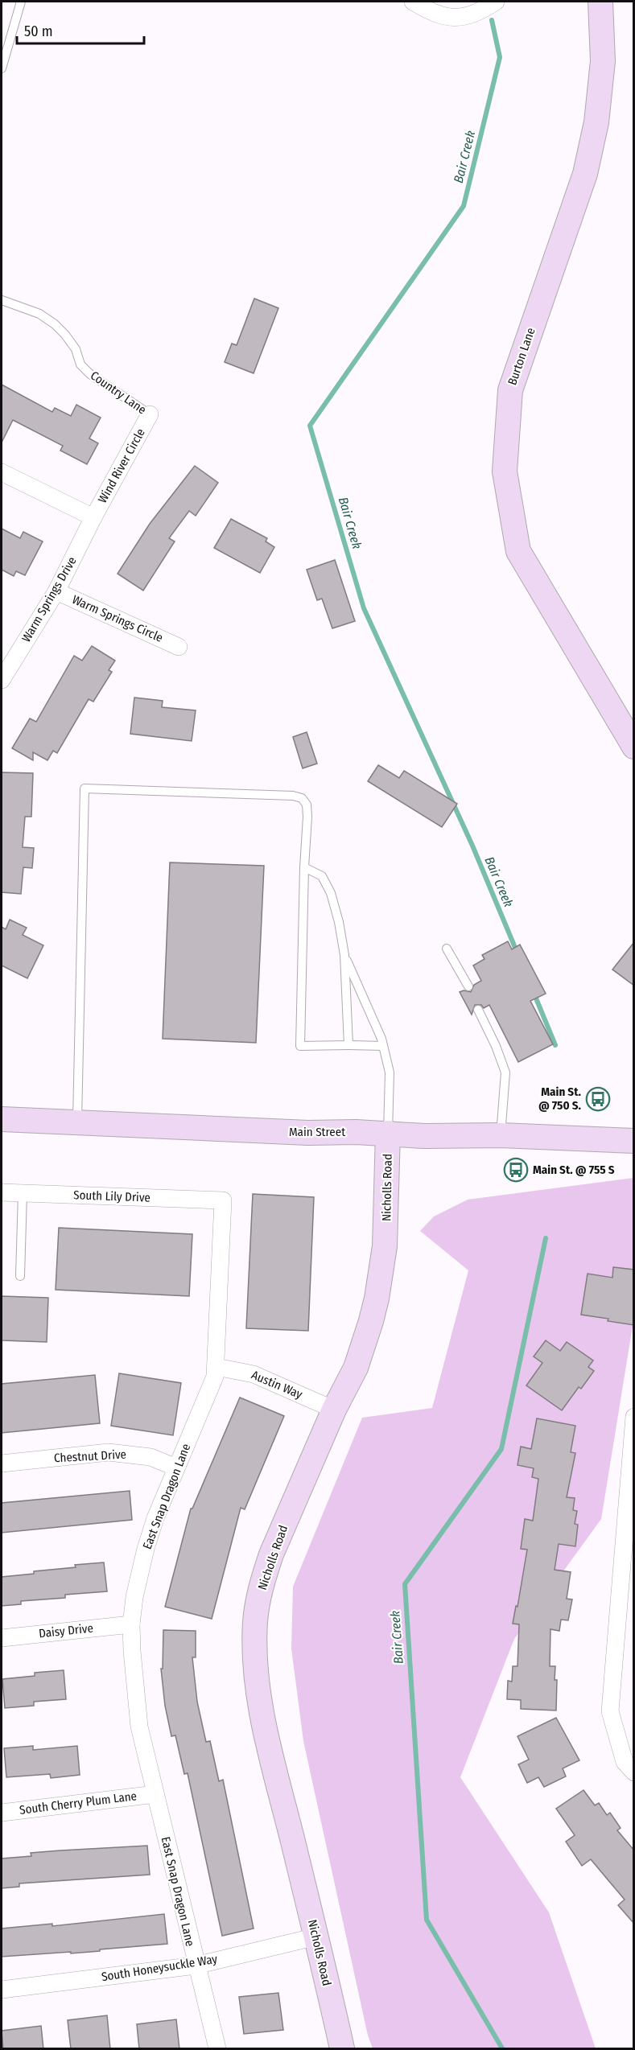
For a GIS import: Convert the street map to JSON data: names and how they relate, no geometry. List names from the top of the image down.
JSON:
{
  "streets": {
    "street": [
      "Burton Lane",
      "Wind River Circle",
      "Warm Springs Drive",
      "Warm Springs Circle",
      "Main Street",
      "Nicholls Road",
      "South Lily Drive",
      "Austin Way",
      "Chestnut Drive",
      "East Snap Dragon Lane",
      "Daisy Drive",
      "South Cherry Plum Lane",
      "South Honeysuckle Way"
    ],
    "lane": ["Country Lane"]
  },
  "crossings": [
    ["Country Lane", "Wind River Circle"],
    ["Wind River Circle", "Warm Springs Drive"],
    ["Warm Springs Drive", "Warm Springs Circle"],
    ["Main Street", "Nicholls Road"],
    ["Nicholls Road", "Austin Way"],
    ["Nicholls Road", "South Honeysuckle Way"],
    ["South Lily Drive", "East Snap Dragon Lane"],
    ["Austin Way", "East Snap Dragon Lane"],
    ["Chestnut Drive", "East Snap Dragon Lane"],
    ["East Snap Dragon Lane", "Daisy Drive"],
    ["East Snap Dragon Lane", "South Cherry Plum Lane"],
    ["East Snap Dragon Lane", "South Honeysuckle Way"]
  ],
  "water": ["Bair Creek"],
  "places": {
    "bus stop": ["Main St. @ 750 S.", "Main St. @ 755 S"]
  },
  "scale_bar": "50 m"
}
